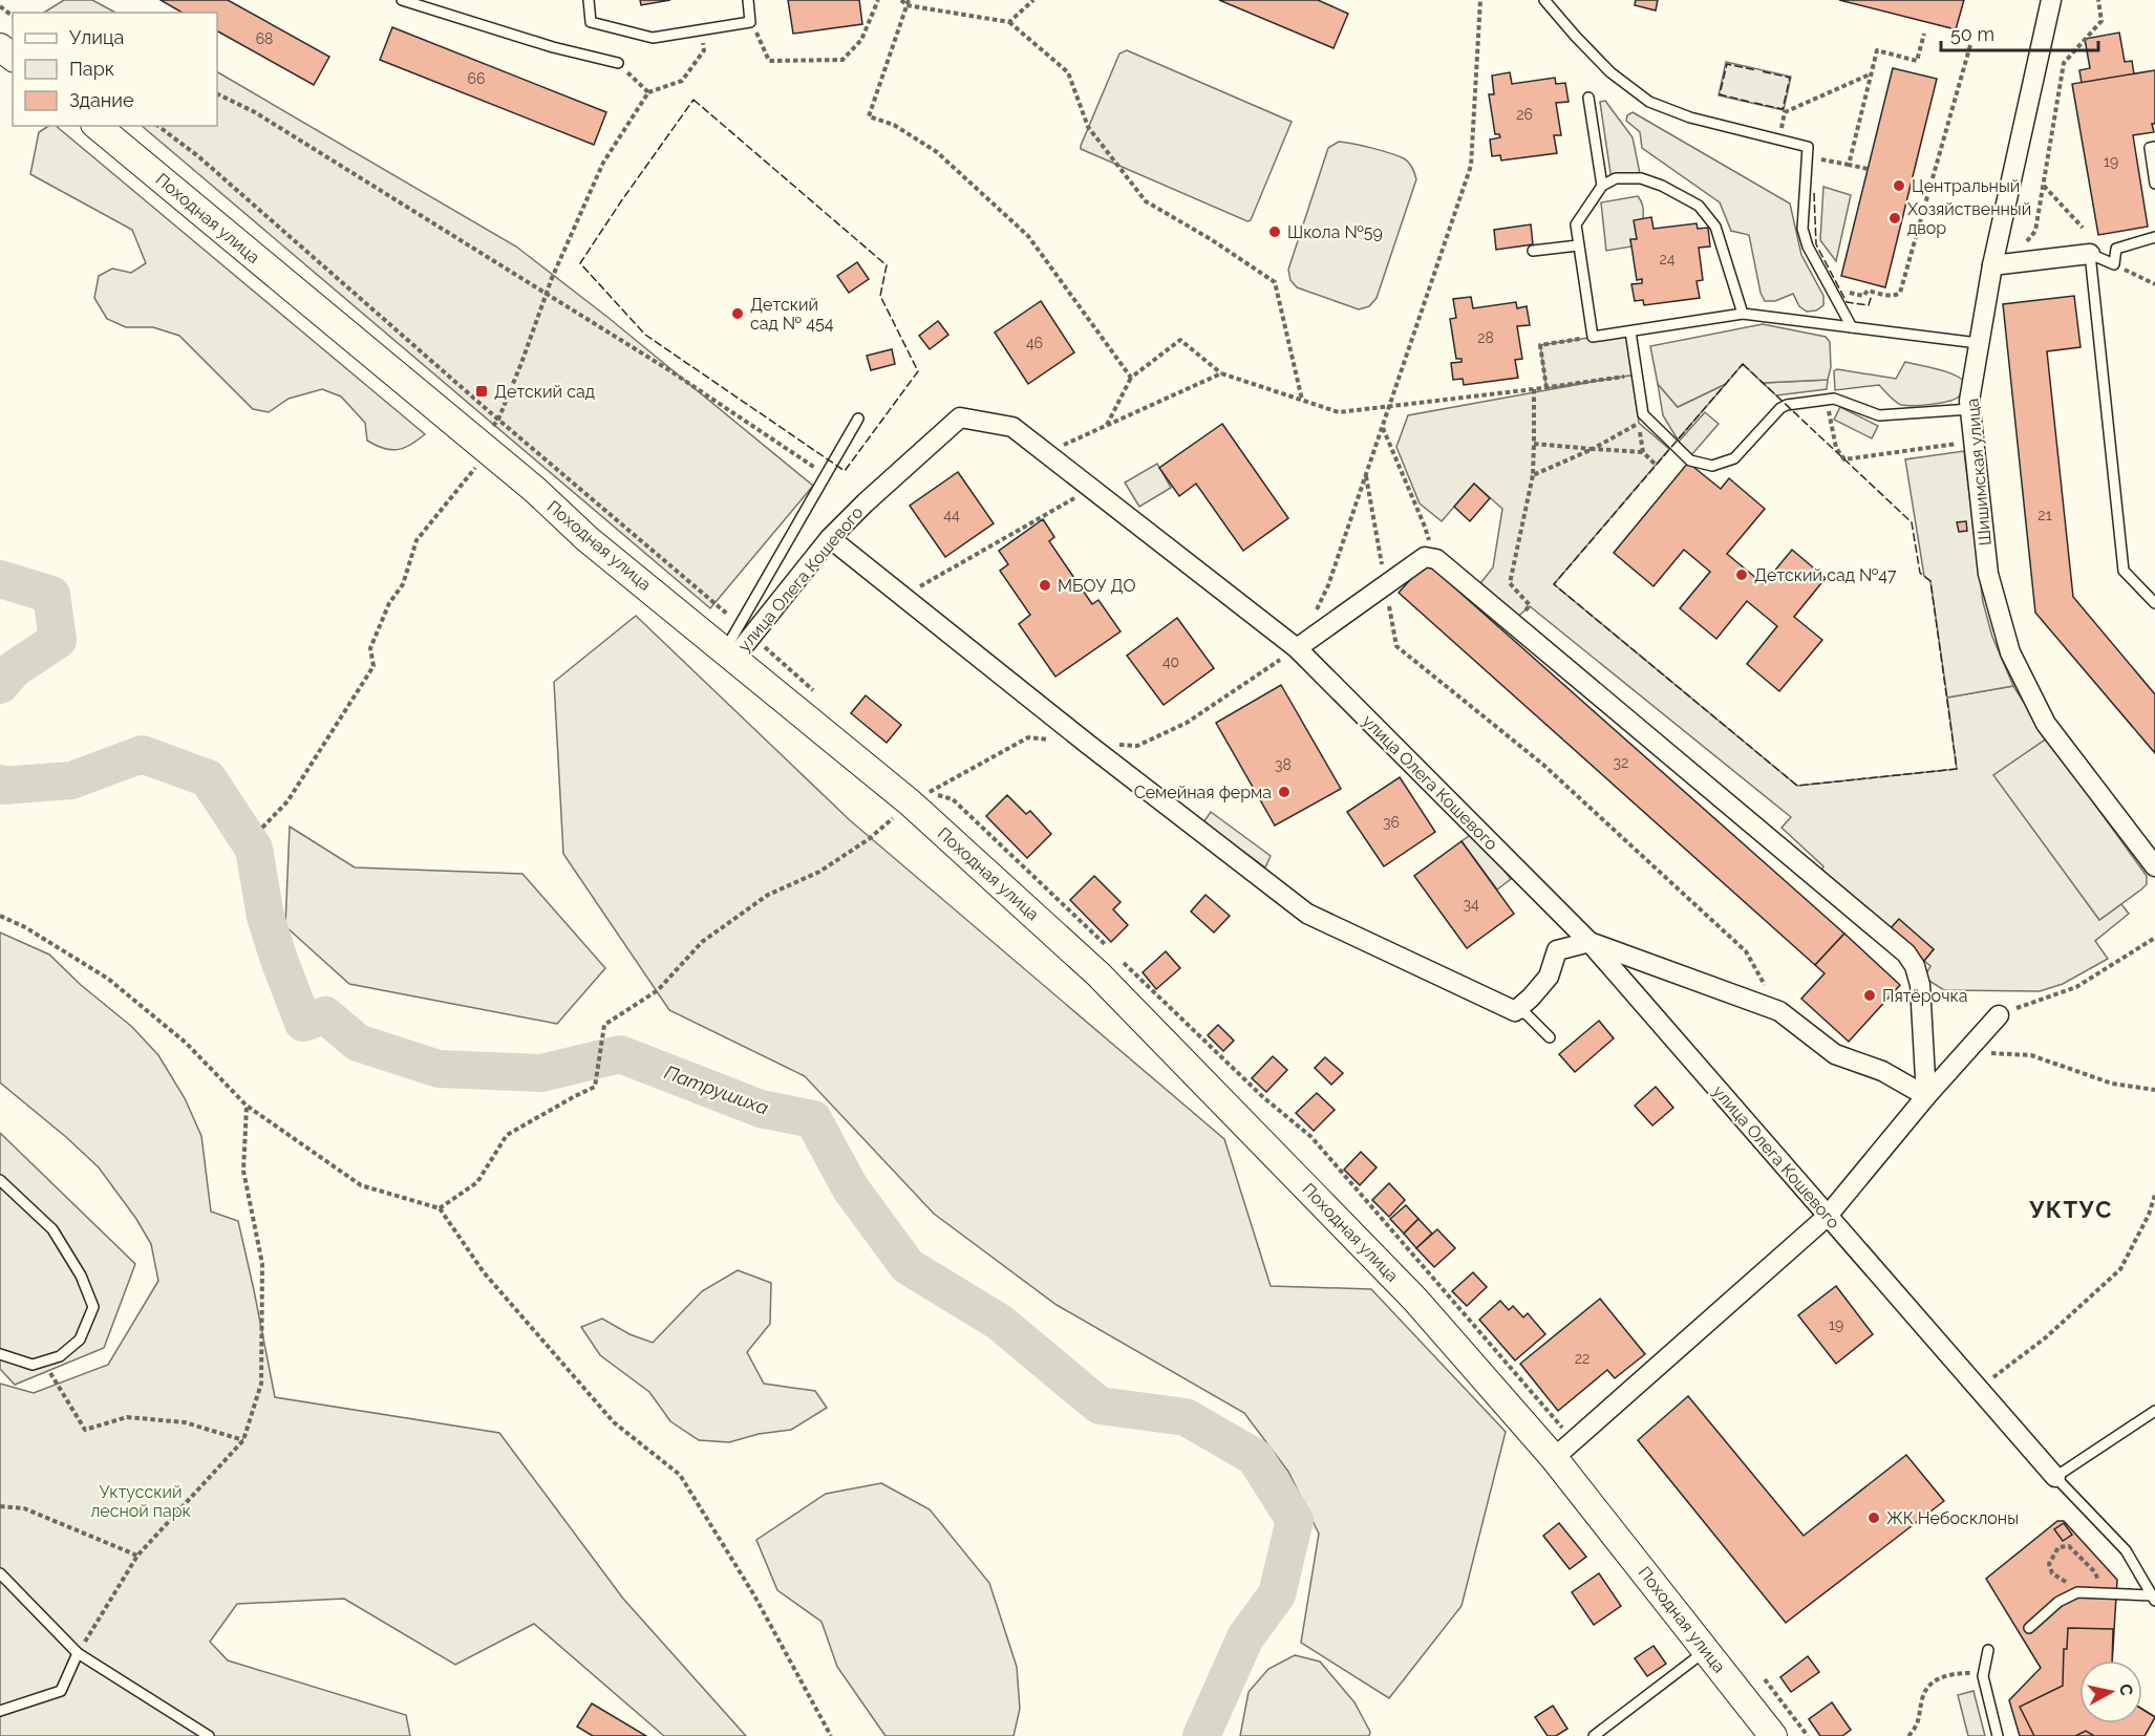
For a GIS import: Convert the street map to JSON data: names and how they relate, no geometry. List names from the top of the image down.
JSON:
{
  "streets": {
    "main road": ["Походная улица"],
    "street": ["Шишимская улица", "улица Олега Кошевого"]
  },
  "crossings": [
    ["Походная улица", "улица Олега Кошевого"]
  ],
  "districts": ["УКТУС"],
  "water": ["Патрушиха"],
  "parks": ["Уктусский лесной парк"],
  "places": {
    "other": [
      "Центральный",
      "Хозяйственный двор",
      "Школа №59",
      "Детский сад № 454",
      "Детский сад №47",
      "МБОУ ДО",
      "Семейная ферма",
      "Пятёрочка",
      "ЖК Небосклоны"
    ],
    "transit": ["Детский сад"]
  },
  "house_numbers": [
    "68",
    "66",
    "26",
    "19",
    "24",
    "28",
    "46",
    "44",
    "21",
    "40",
    "32",
    "38",
    "36",
    "34",
    "19",
    "22"
  ],
  "legend": ["Улица", "Парк", "Здание"],
  "scale_bar": "50 m",
  "north": "right"
}
